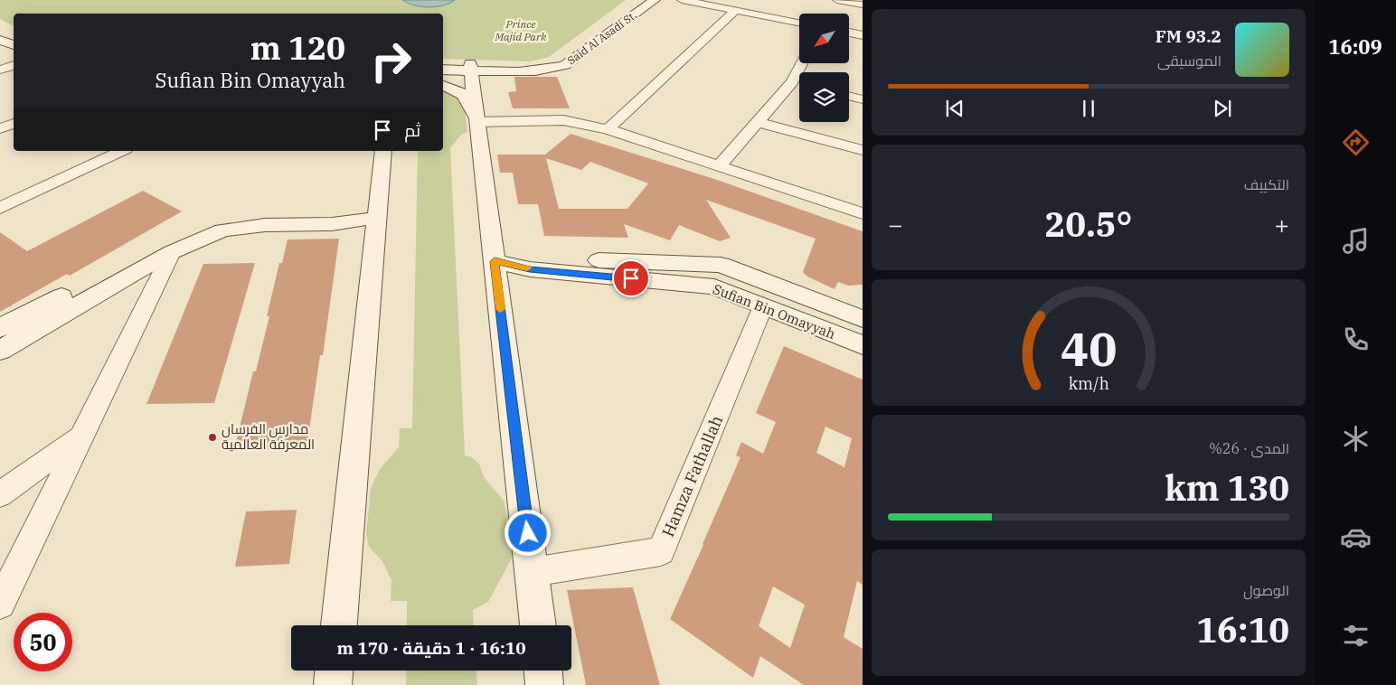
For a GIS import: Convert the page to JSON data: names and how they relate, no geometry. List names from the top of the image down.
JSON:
{
  "streets": {
    "street": ["Said Al Asadi St.", "Sufian Bin Omayyah", "Hamza Fathallah"]
  },
  "crossings": [
    ["Sufian Bin Omayyah", "Hamza Fathallah"]
  ],
  "parks": ["Prince Majid Park"],
  "places": ["مدارس الفرسان المعرفة العالمية"],
  "north": "bottom left",
  "page": {
    "tabs": "16:09",
    "turn": ["120 m", "Sufian Bin Omayyah"],
    "song": ["93.2 FM", "الموسيقى"],
    "then": "ثم",
    "tile": [
      "التكييف",
      ["المدى · 26%", "130 km"],
      ["الوصول", "16:10"]
    ],
    "heat": ["−", "20.5°", "+"],
    "limit": "50",
    "trip": "16:10 · 1 دقيقة · 170 m",
    "gauge": ["40", "km/h"]
  }
}
